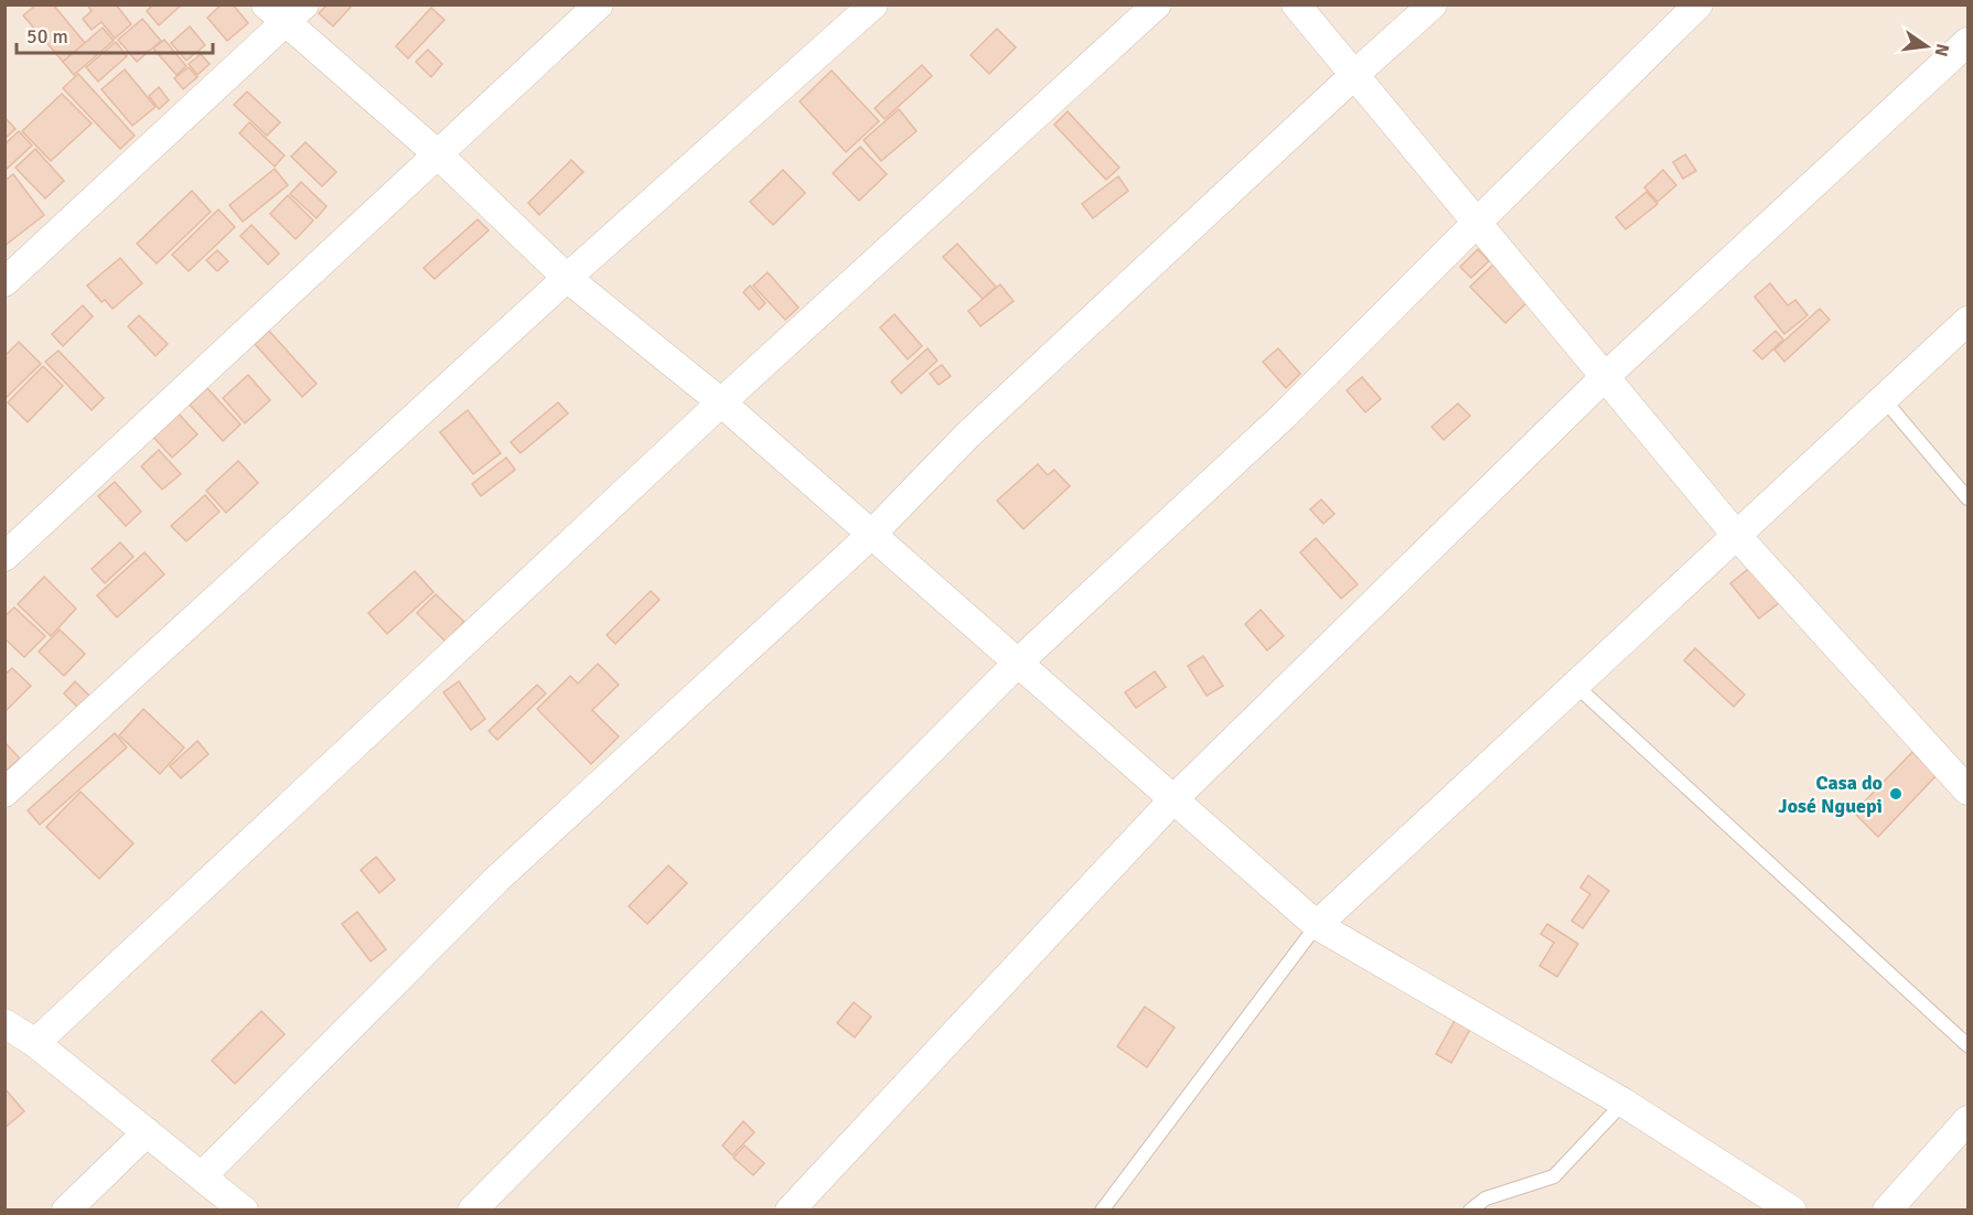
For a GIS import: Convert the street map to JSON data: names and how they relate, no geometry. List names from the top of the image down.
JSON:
{
  "places": ["Casa do José Nguepi"],
  "scale_bar": "50 m",
  "north": "right"
}
